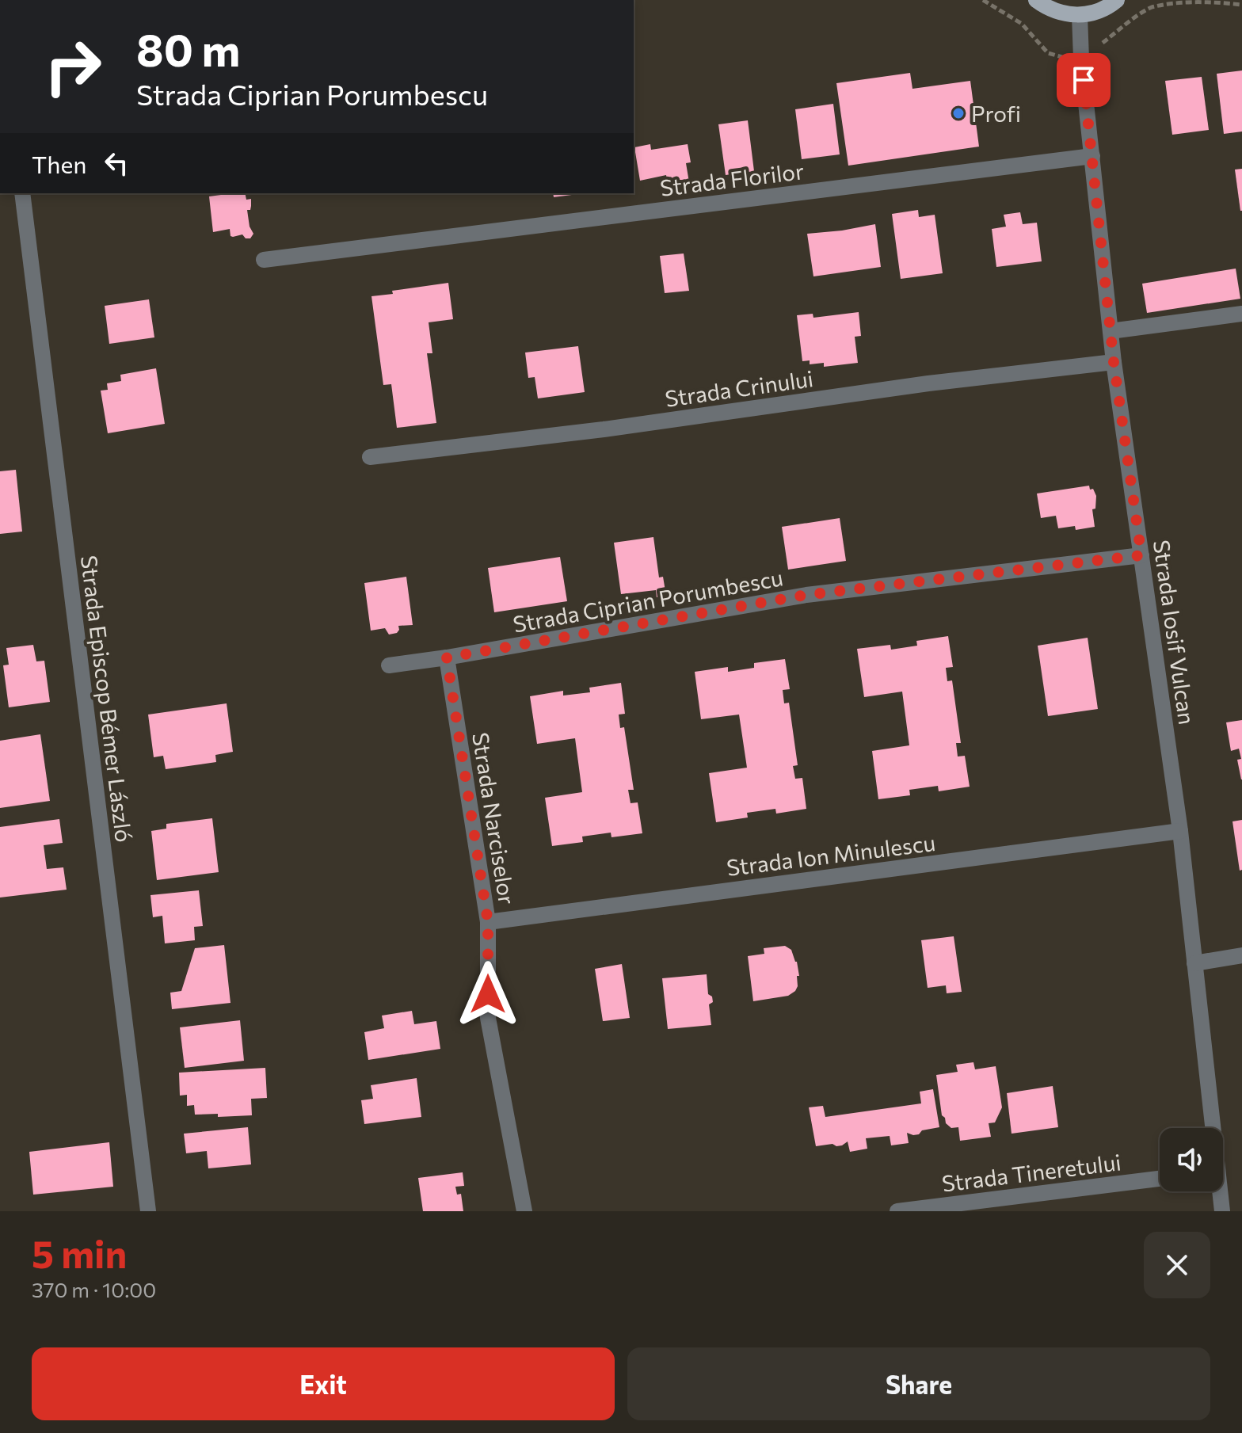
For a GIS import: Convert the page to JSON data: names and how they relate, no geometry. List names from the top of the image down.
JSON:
{
  "streets": {
    "street": [
      "Strada Florilor",
      "Strada Crinului",
      "Strada Ciprian Porumbescu",
      "Strada Iosif Vulcan",
      "Strada Episcop Bémer László",
      "Strada Narciselor",
      "Strada Ion Minulescu",
      "Strada Tineretului"
    ]
  },
  "crossings": [
    ["Strada Florilor", "Strada Iosif Vulcan"],
    ["Strada Crinului", "Strada Iosif Vulcan"],
    ["Strada Ciprian Porumbescu", "Strada Iosif Vulcan"],
    ["Strada Ciprian Porumbescu", "Strada Narciselor"],
    ["Strada Iosif Vulcan", "Strada Ion Minulescu"],
    ["Strada Narciselor", "Strada Ion Minulescu"]
  ],
  "places": ["Profi"],
  "page": {
    "turn": ["80 m", "Strada Ciprian Porumbescu"],
    "then": "Then",
    "heading": ["5 min", "370 m · 10:00"],
    "buttons": ["Exit", "Share"]
  }
}
